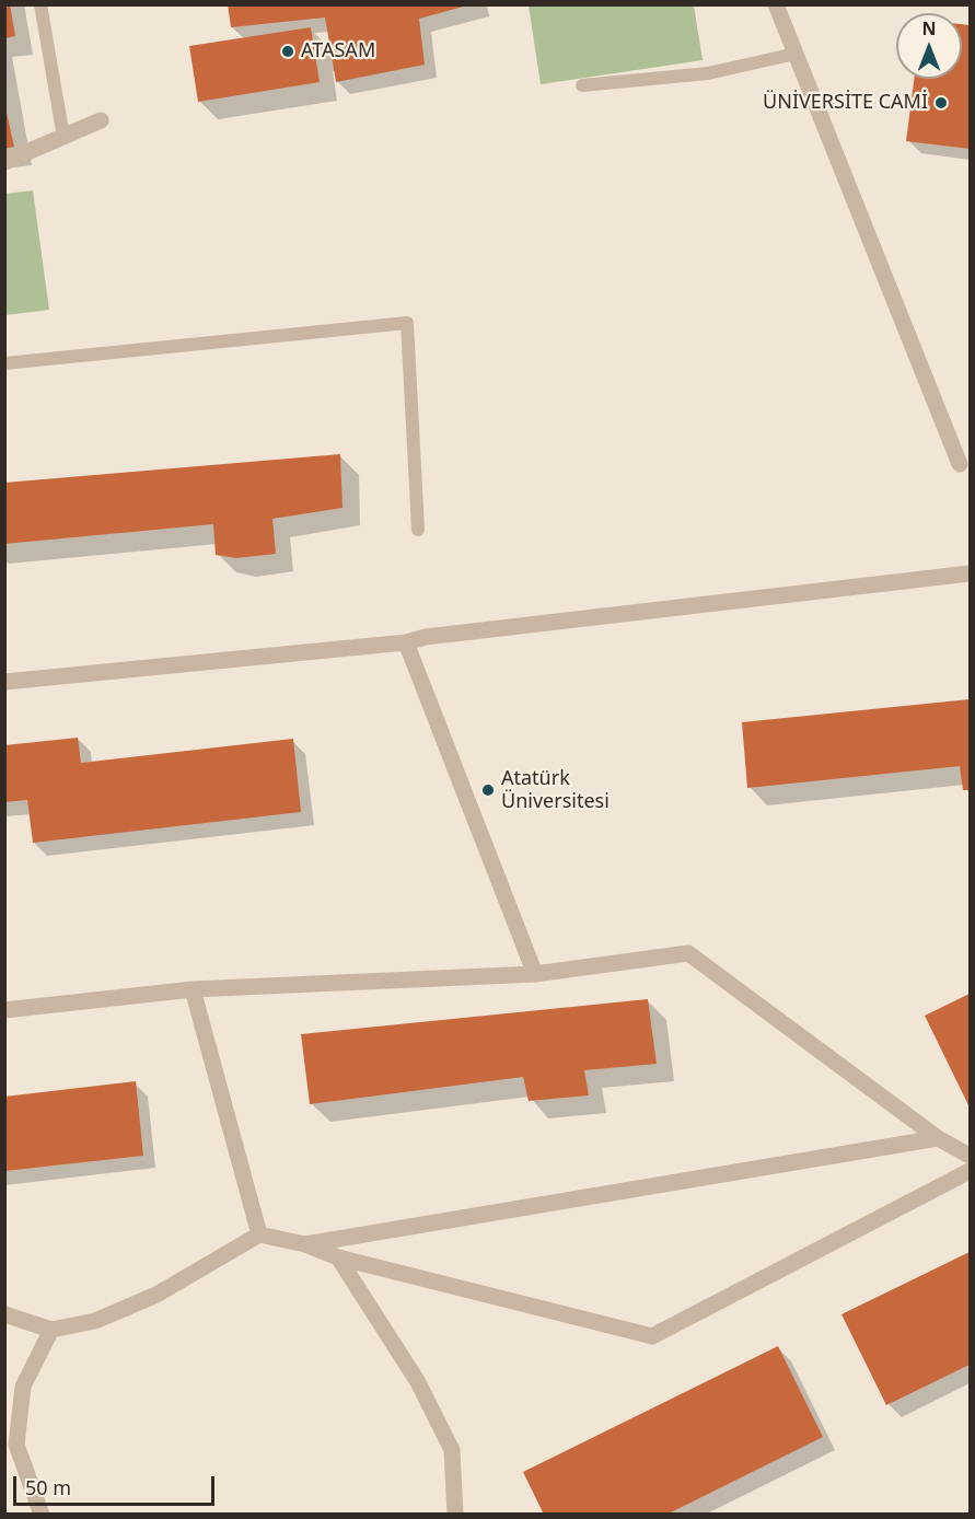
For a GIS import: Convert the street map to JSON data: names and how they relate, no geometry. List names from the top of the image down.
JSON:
{
  "places": ["ATASAM", "ÜNİVERSİTE CAMİ", "Atatürk Üniversitesi"],
  "scale_bar": "50 m",
  "north": "top"
}
